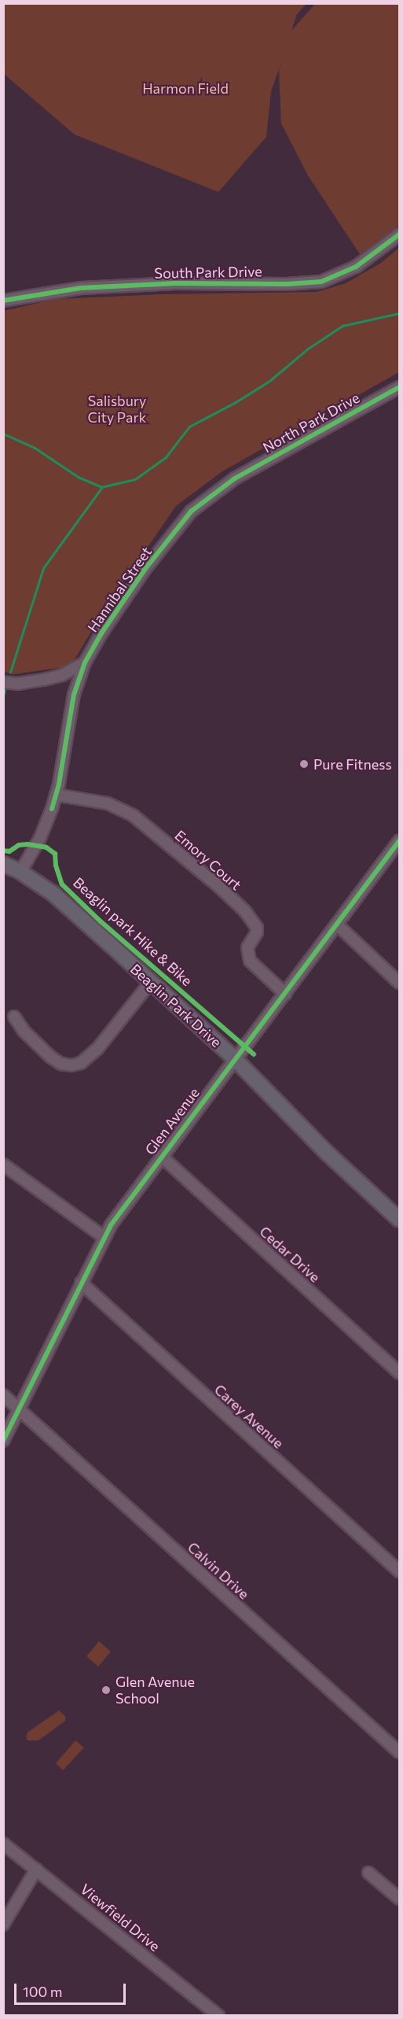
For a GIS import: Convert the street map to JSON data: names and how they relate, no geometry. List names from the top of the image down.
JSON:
{
  "streets": {
    "main road": ["Beaglin Park Drive"],
    "street": [
      "South Park Drive",
      "North Park Drive",
      "Hannibal Street",
      "Emory Court",
      "Glen Avenue",
      "Cedar Drive",
      "Carey Avenue",
      "Calvin Drive",
      "Viewfield Drive"
    ],
    "cycle path": ["Beaglin park Hike & Bike"]
  },
  "crossings": [
    ["North Park Drive", "Hannibal Street"],
    ["Hannibal Street", "Emory Court"],
    ["Hannibal Street", "Beaglin Park Drive"],
    ["Emory Court", "Glen Avenue"],
    ["Beaglin Park Drive", "Glen Avenue"],
    ["Glen Avenue", "Cedar Drive"],
    ["Glen Avenue", "Carey Avenue"],
    ["Glen Avenue", "Calvin Drive"]
  ],
  "parks": ["Harmon Field", "Salisbury City Park"],
  "places": ["Pure Fitness", "Glen Avenue School"],
  "scale_bar": "100 m"
}
